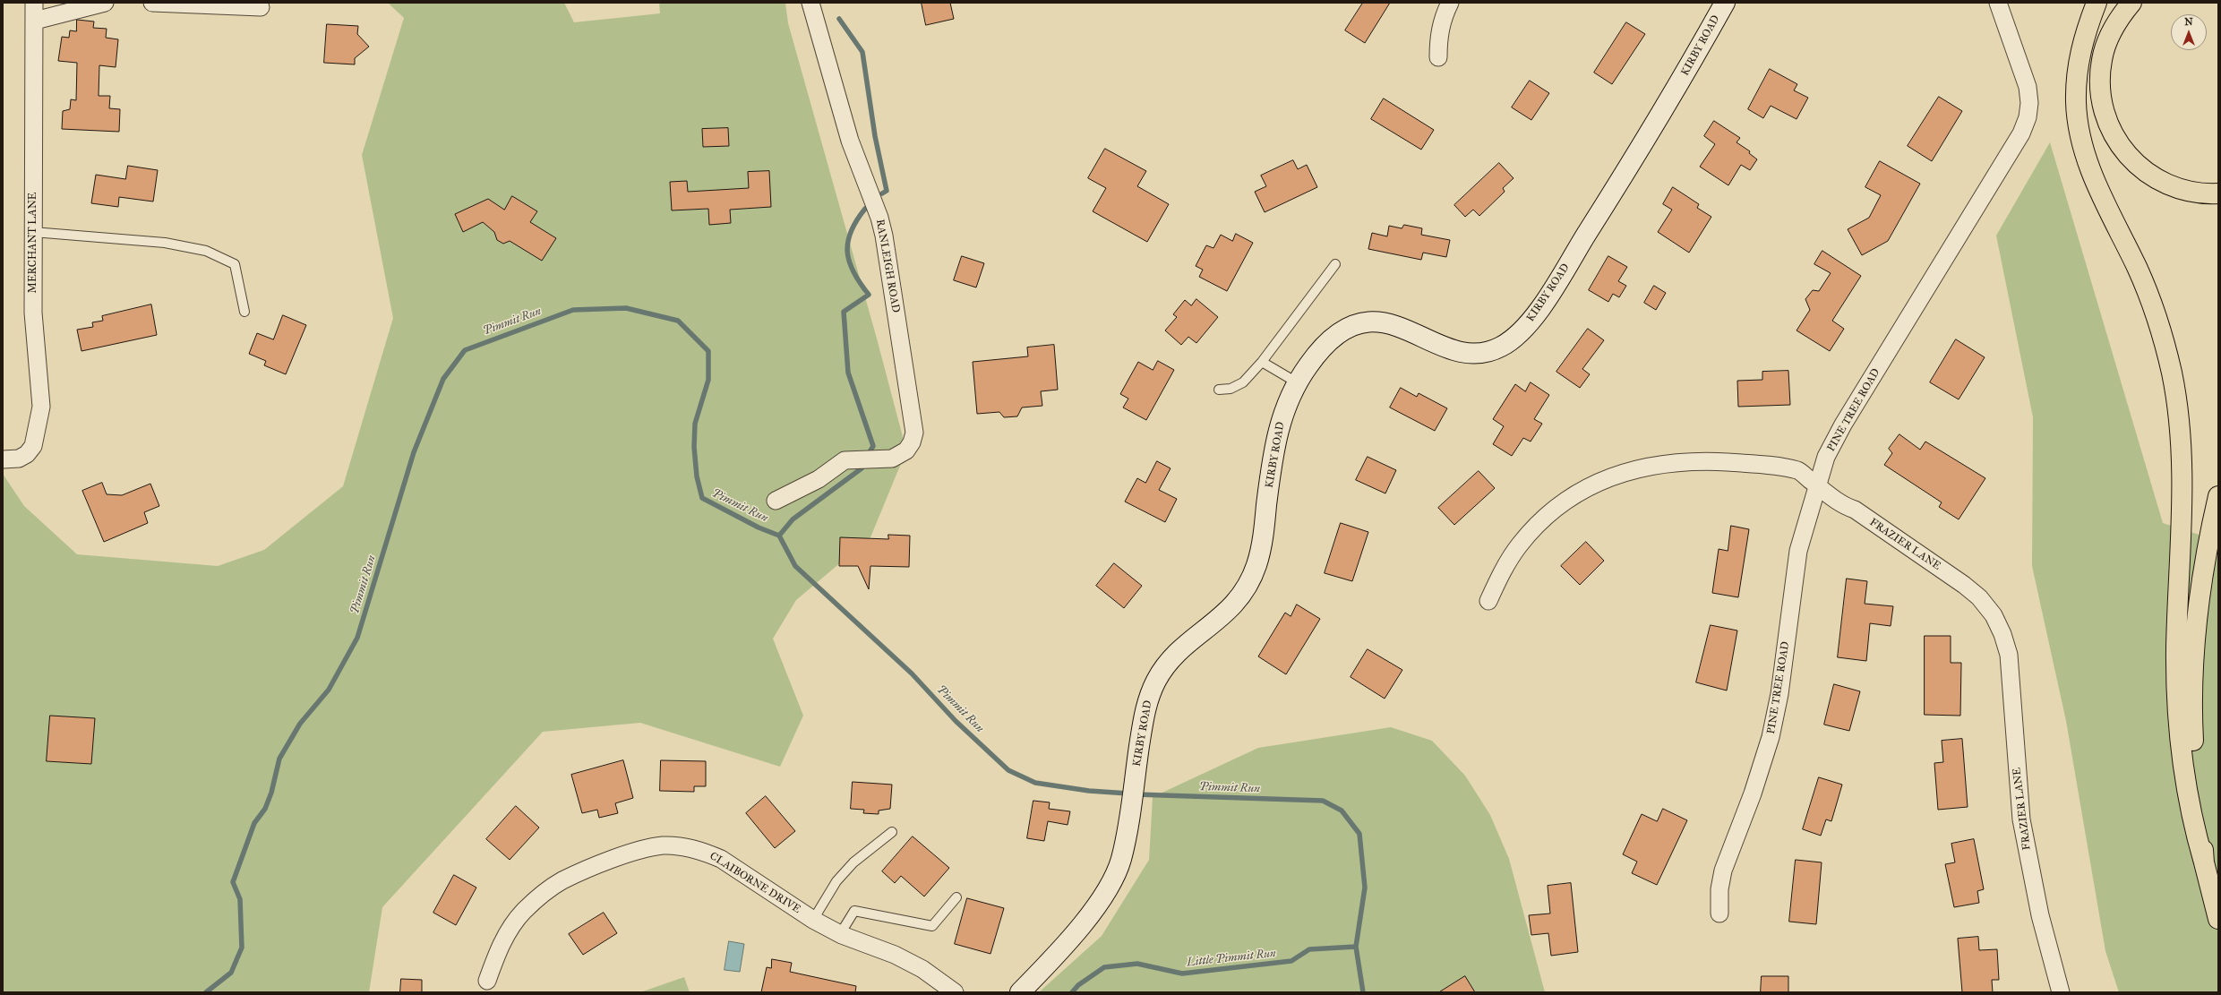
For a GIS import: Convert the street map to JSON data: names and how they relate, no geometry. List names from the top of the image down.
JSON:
{
  "streets": {
    "main road": ["KIRBY ROAD"],
    "street": [
      "MERCHANT LANE",
      "RANLEIGH ROAD",
      "PINE TREE ROAD",
      "FRAZIER LANE",
      "CLAIBORNE DRIVE"
    ]
  },
  "crossings": [
    ["PINE TREE ROAD", "FRAZIER LANE"]
  ],
  "water": ["Pimmit Run", "Little Pimmit Run"],
  "north": "top"
}
